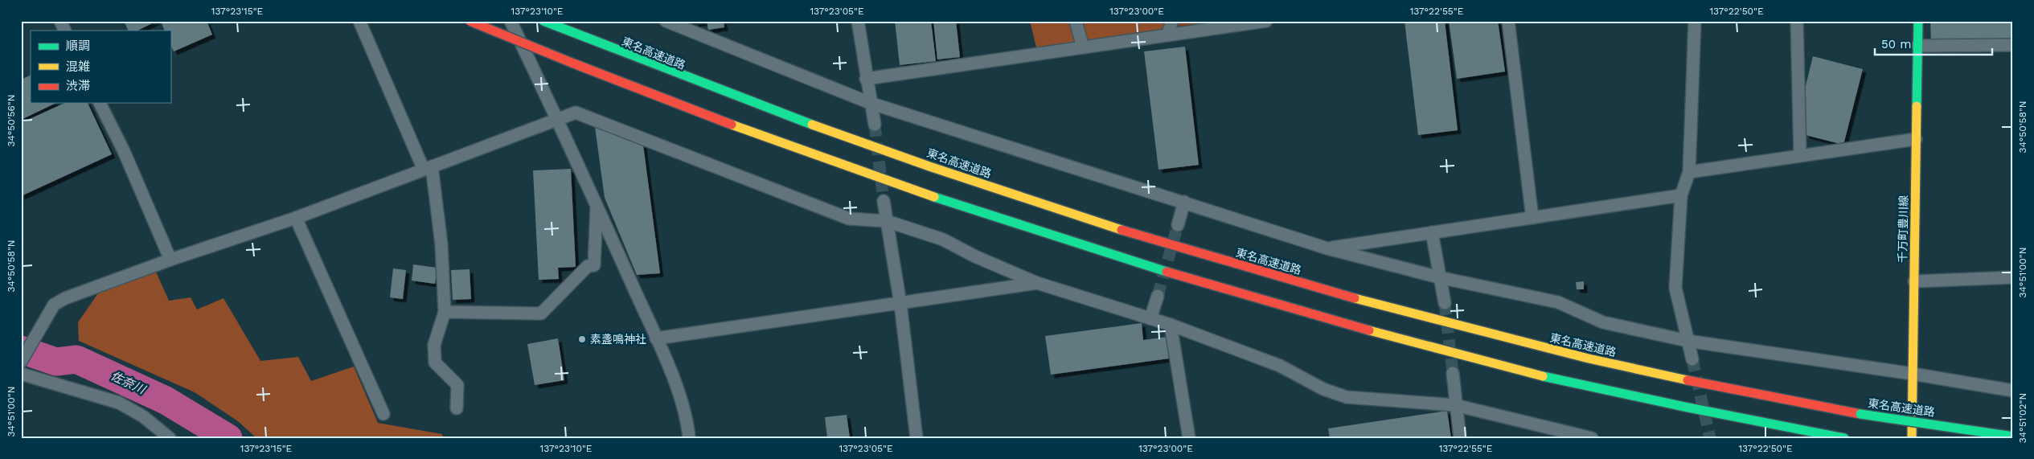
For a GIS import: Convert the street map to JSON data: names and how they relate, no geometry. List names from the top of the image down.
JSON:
{
  "streets": {
    "main road": ["東名高速道路", "千万町豊川線"]
  },
  "water": ["佐奈川"],
  "places": ["素盞鳴神社"],
  "legend": ["順調", "混雑", "渋滞"],
  "scale_bar": "50 m",
  "coordinates": [
    "137°23'15\"E",
    "137°23'10\"E",
    "137°23'05\"E",
    "137°23'00\"E",
    "137°22'55\"E",
    "137°22'50\"E",
    "34°50'56\"N",
    "34°50'58\"N",
    "34°51'00\"N",
    "34°51'02\"N"
  ]
}
